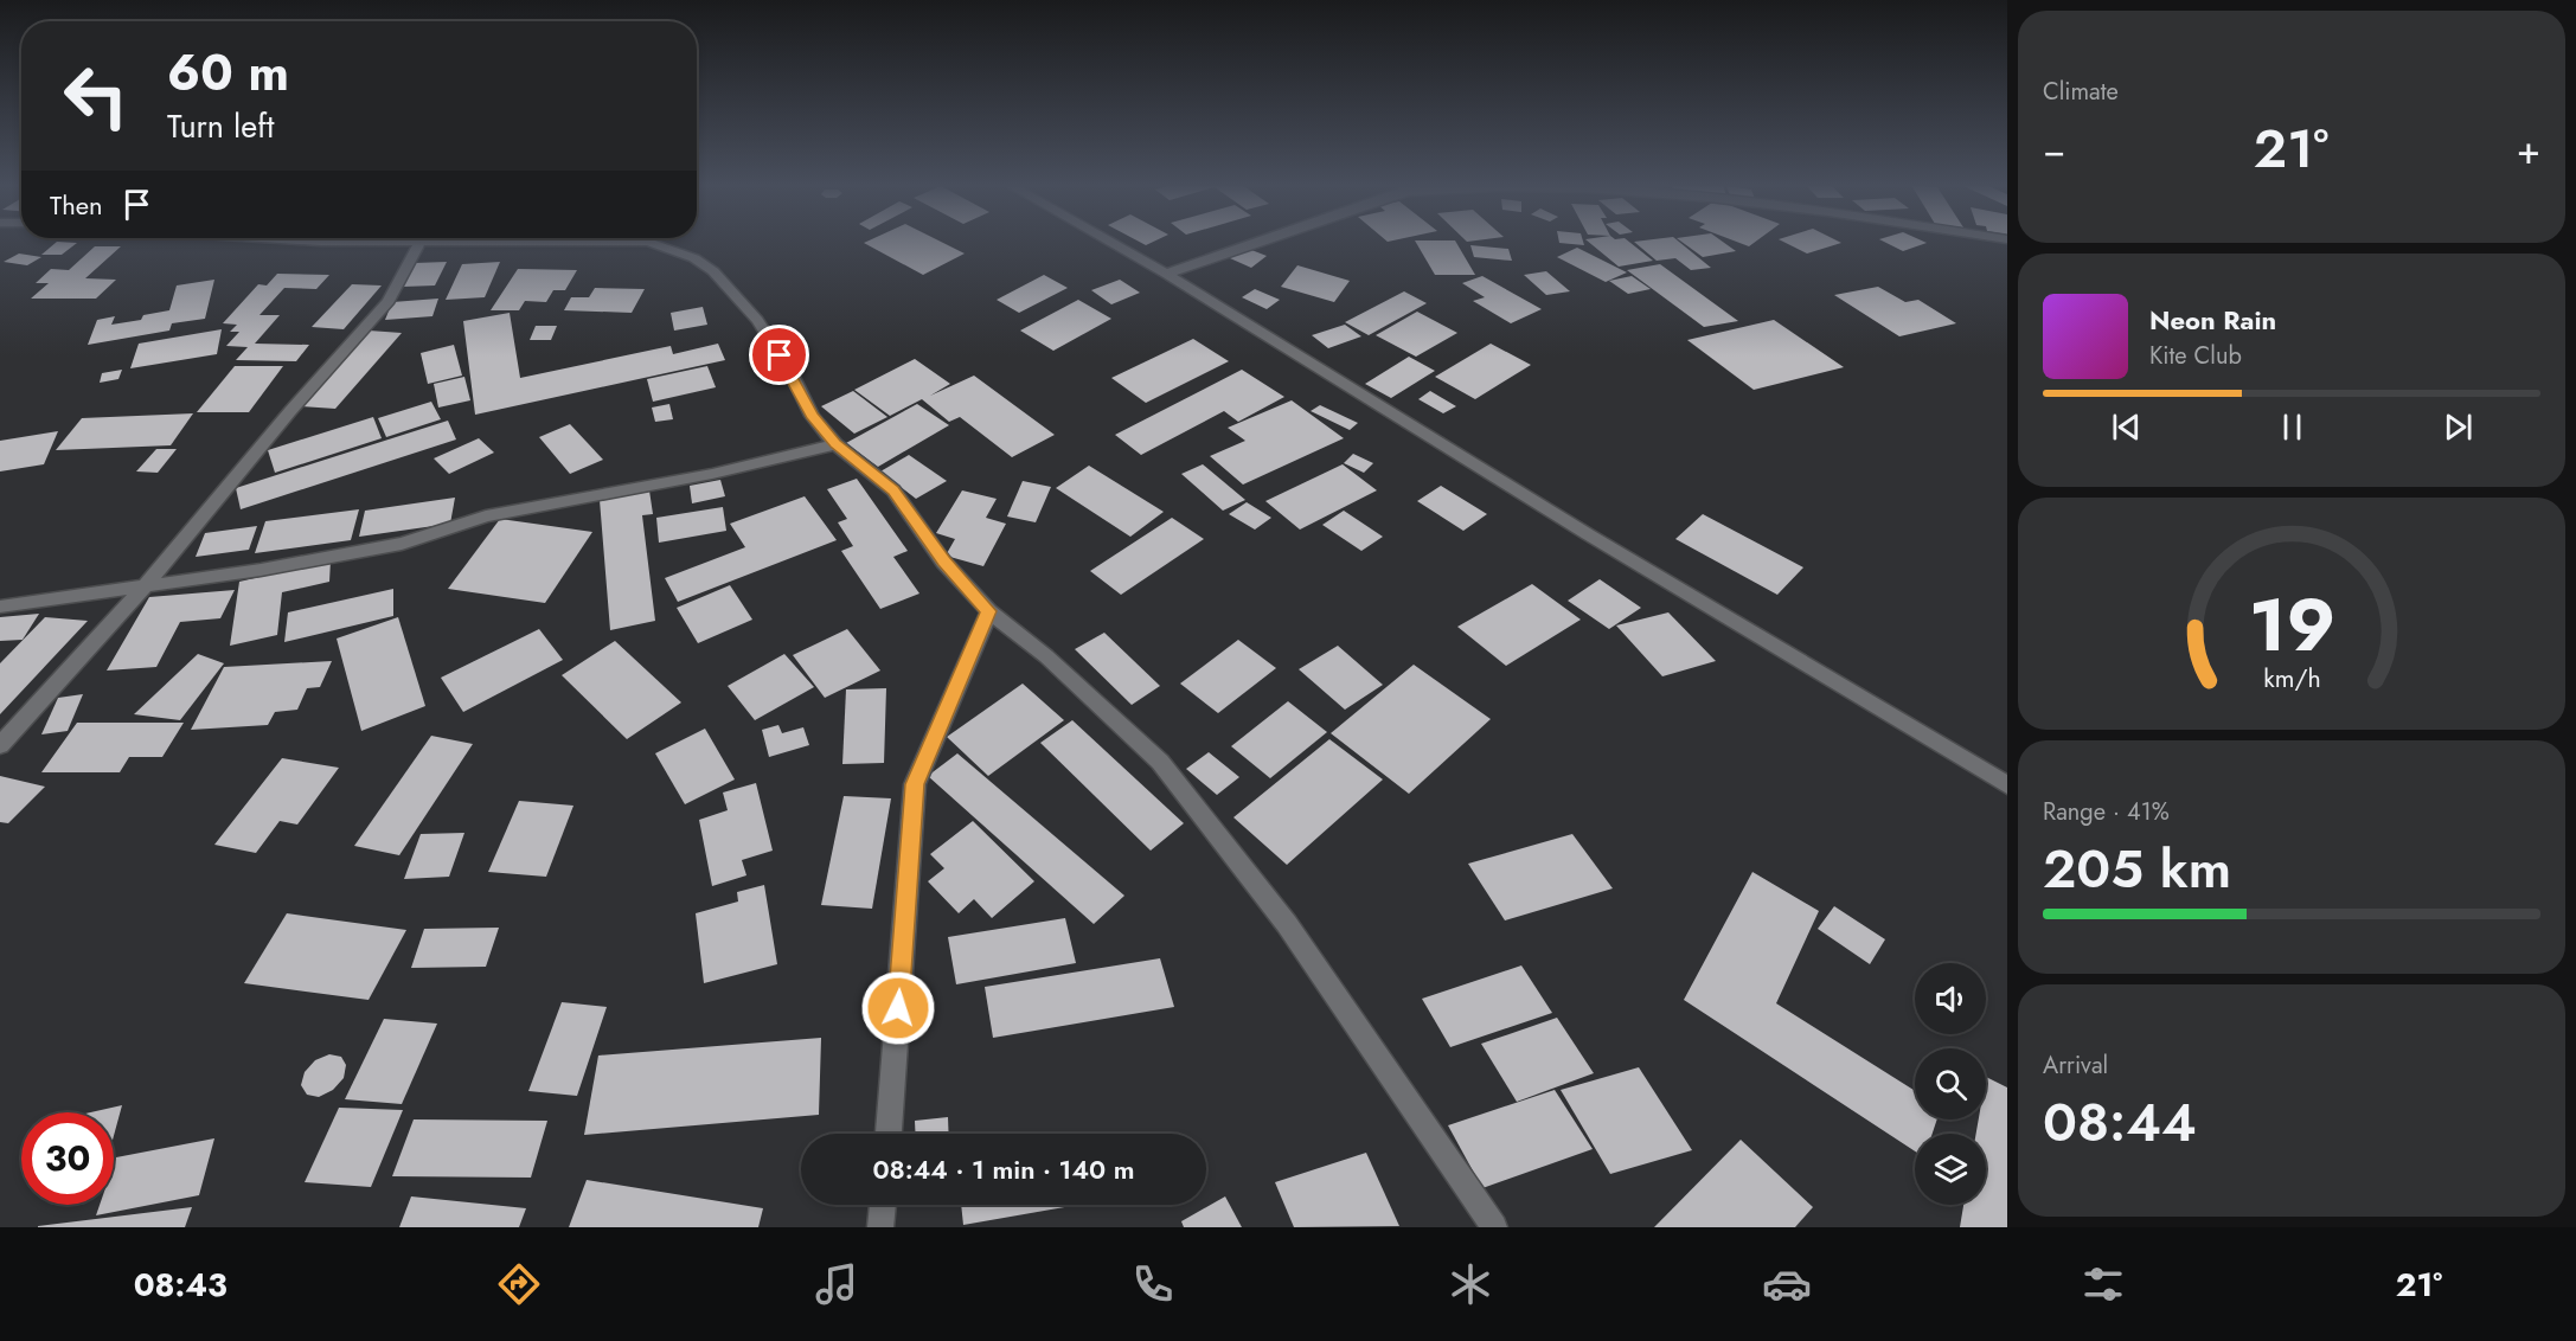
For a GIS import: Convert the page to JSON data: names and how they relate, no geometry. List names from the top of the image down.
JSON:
{
  "page": {
    "tile": [
      "Climate",
      ["Range · 41%", "205 km"],
      ["Arrival", "08:44"]
    ],
    "turn": ["60 m", "Turn left"],
    "heat": ["−", "21°", "+"],
    "then": "Then",
    "song": ["Neon Rain", "Kite Club"],
    "limit": "30",
    "trip": "08:44 · 1 min · 140 m",
    "tabs": ["08:43", "21°"],
    "gauge": ["19", "km/h"]
  }
}
